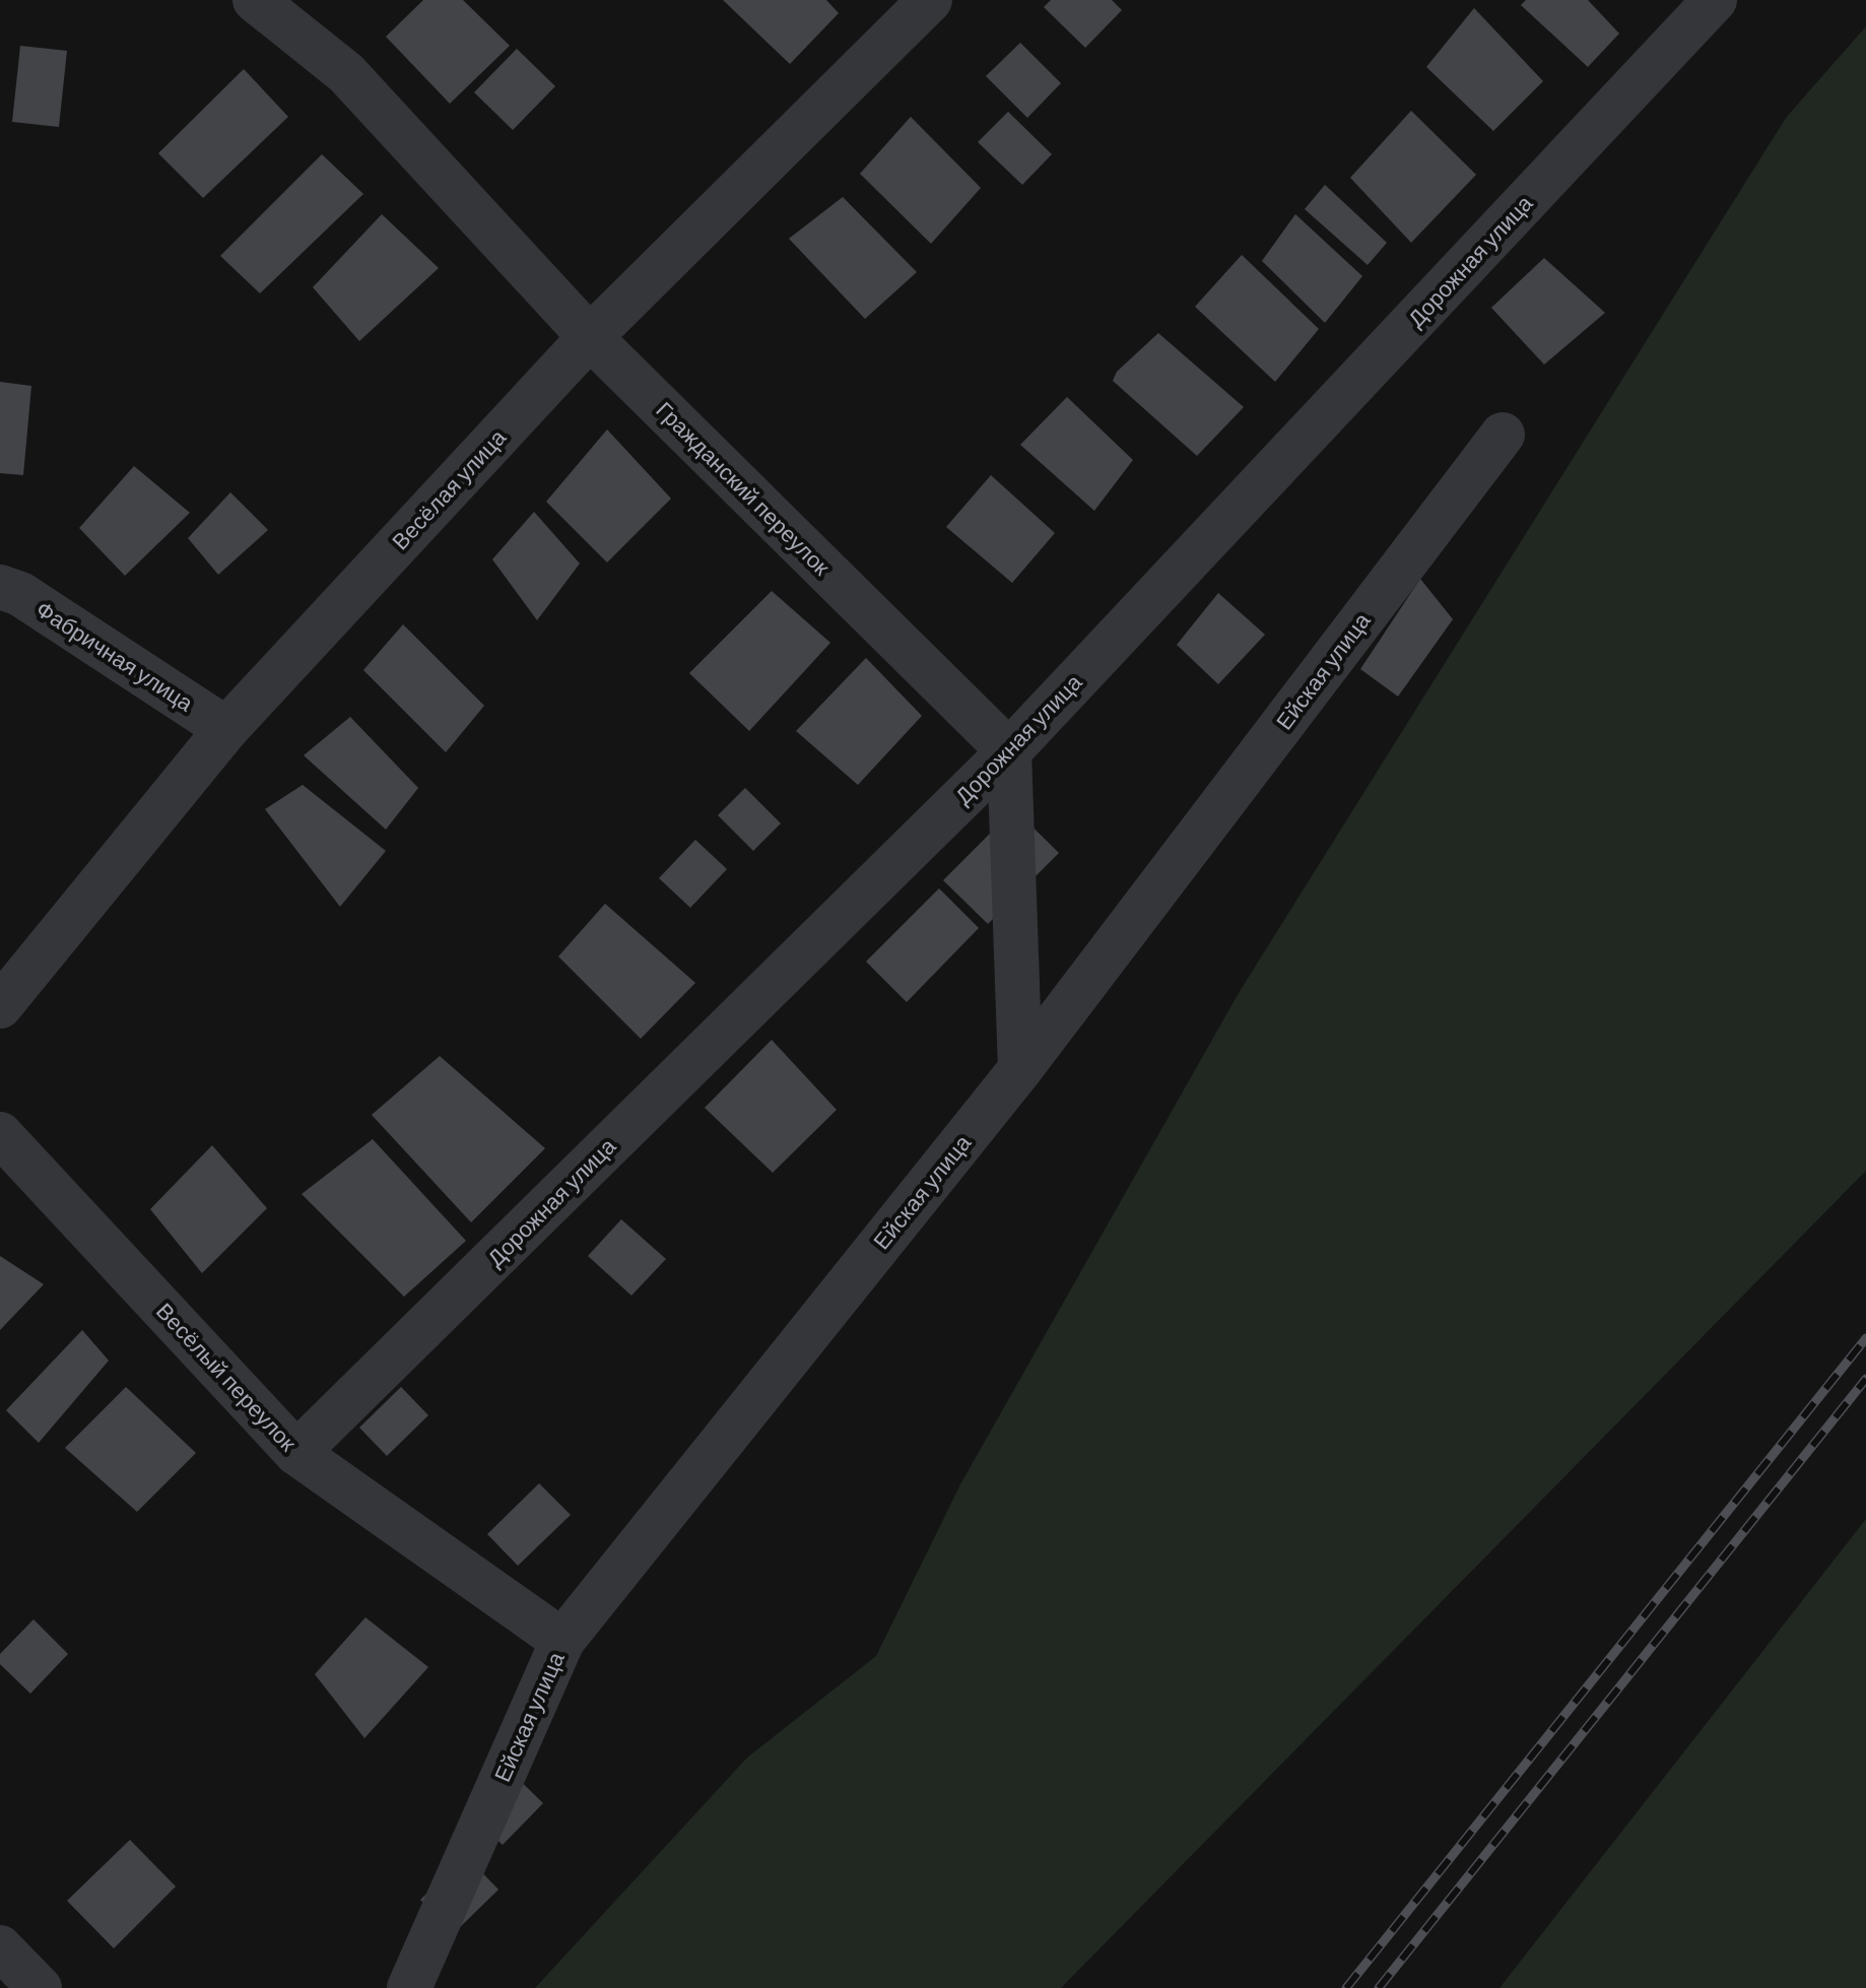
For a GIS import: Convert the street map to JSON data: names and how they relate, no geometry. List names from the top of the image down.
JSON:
{
  "streets": {
    "street": [
      "Дорожная улица",
      "Гражданский переулок",
      "Весёлая улица",
      "Фабричная улица",
      "Ейская улица",
      "Весёлый переулок"
    ]
  },
  "crossings": [
    ["Дорожная улица", "Гражданский переулок"],
    ["Дорожная улица", "Весёлый переулок"],
    ["Гражданский переулок", "Весёлая улица"],
    ["Весёлая улица", "Фабричная улица"],
    ["Ейская улица", "Весёлый переулок"]
  ]
}
